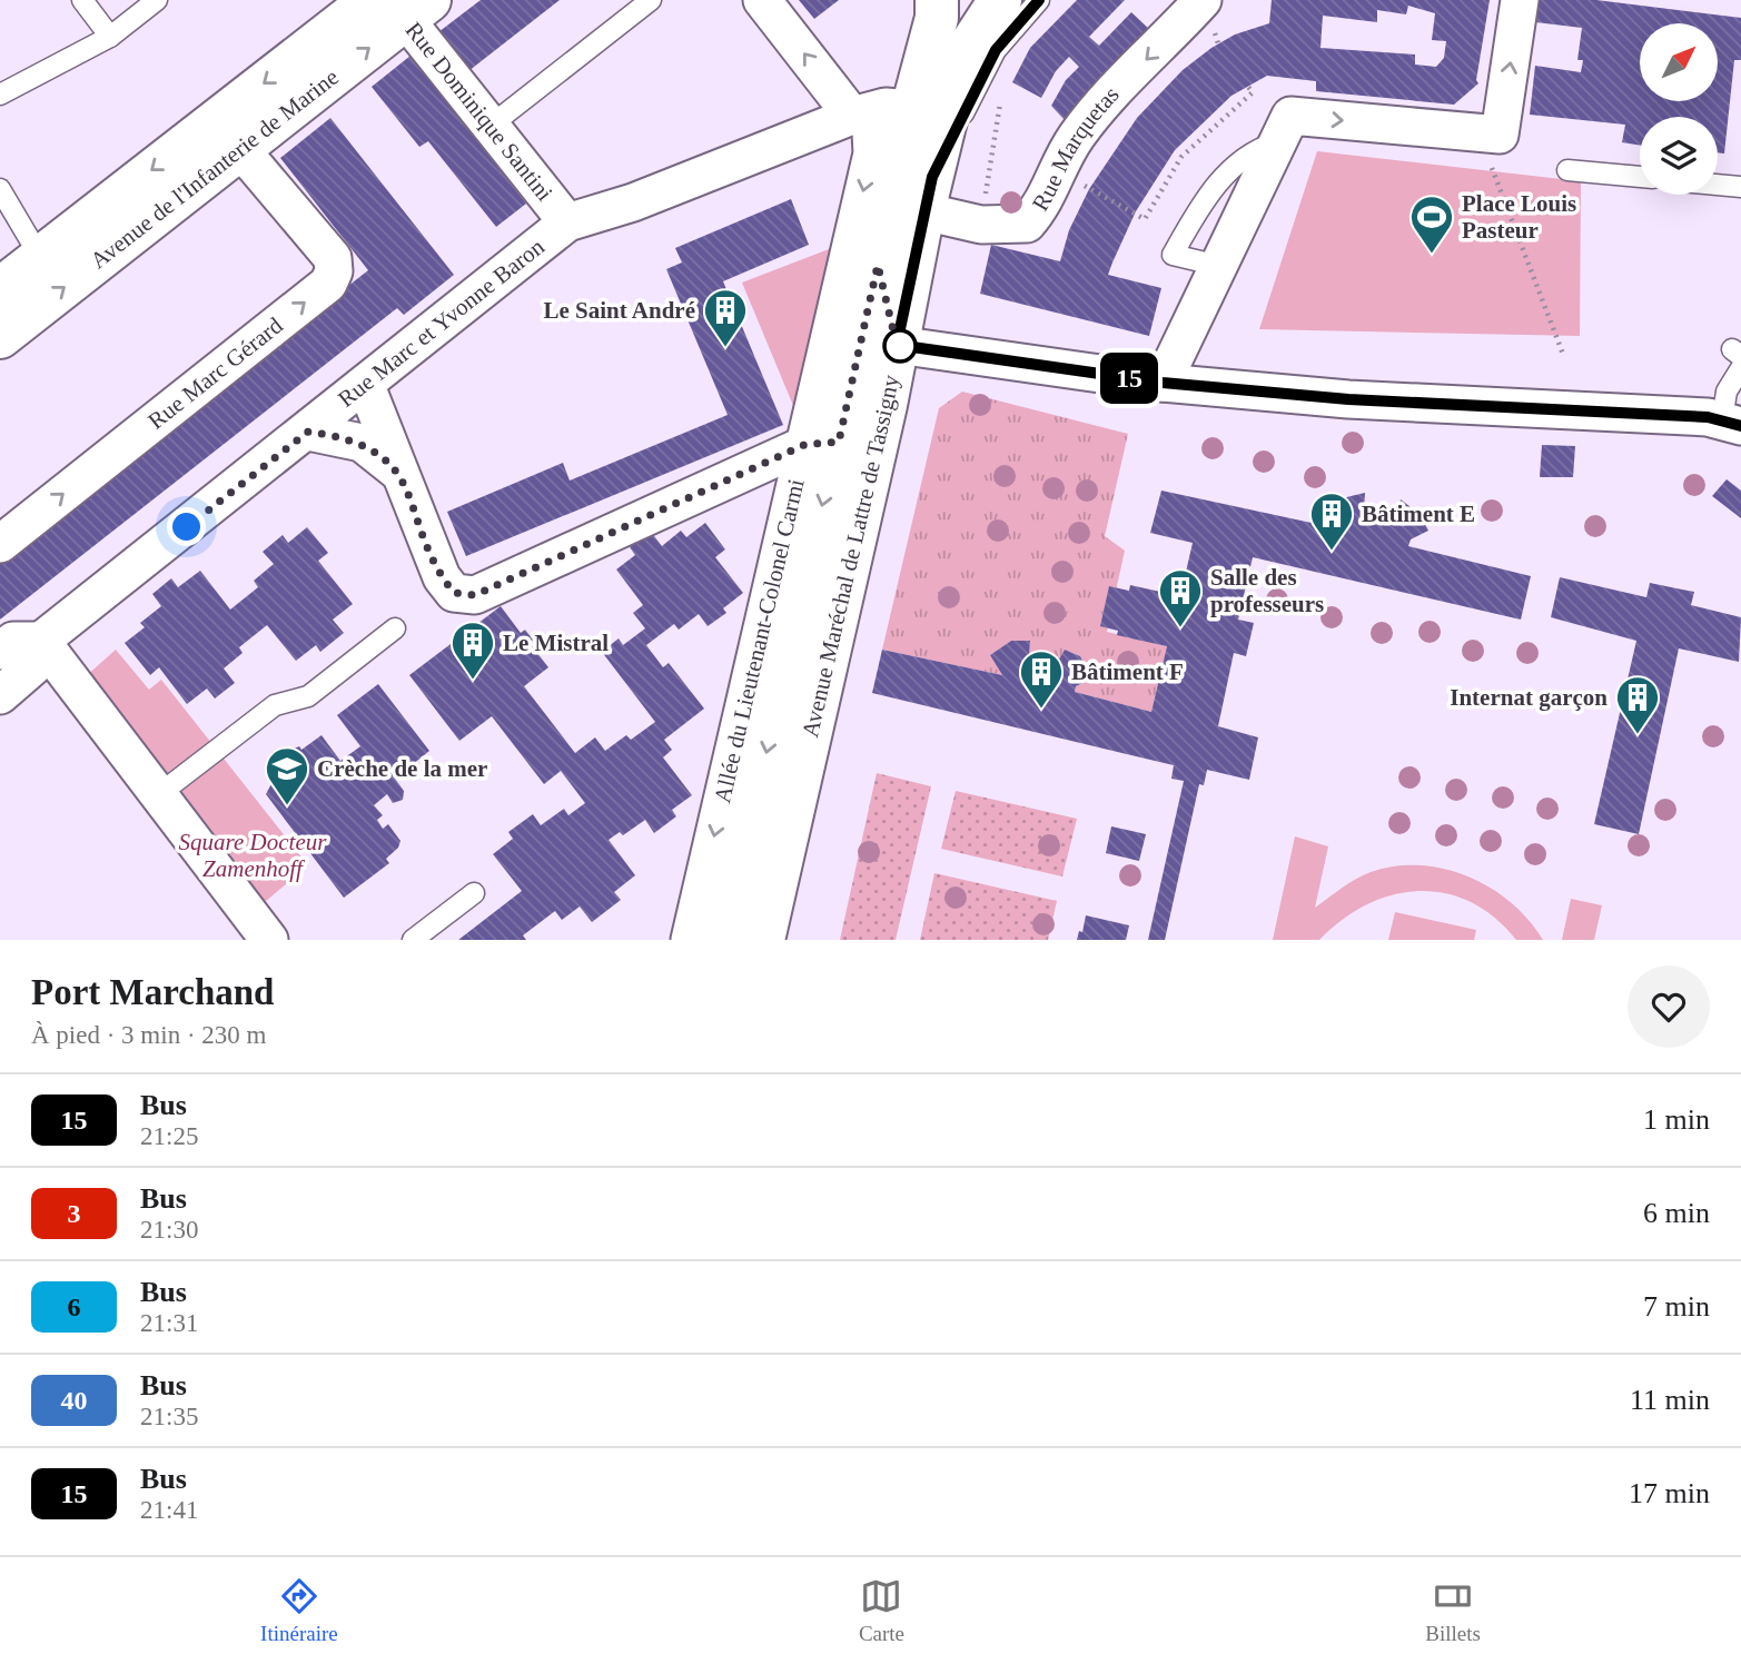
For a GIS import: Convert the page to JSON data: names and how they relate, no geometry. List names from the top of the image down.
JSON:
{
  "streets": {
    "main road": ["Avenue de l'Infanterie de Marine", "Avenue Maréchal de Lattre de Tassigny"],
    "street": [
      "Rue Dominique Santini",
      "Rue Marquetas",
      "Rue Marc et Yvonne Baron",
      "Rue Marc Gérard",
      "Allée du Lieutenant-Colonel Carmi"
    ]
  },
  "crossings": [
    ["Rue Dominique Santini", "Avenue de l'Infanterie de Marine"],
    ["Rue Dominique Santini", "Rue Marc et Yvonne Baron"],
    ["Rue Marquetas", "Avenue Maréchal de Lattre de Tassigny"],
    ["Avenue de l'Infanterie de Marine", "Rue Marc Gérard"],
    ["Rue Marc et Yvonne Baron", "Avenue Maréchal de Lattre de Tassigny"],
    ["Rue Marc et Yvonne Baron", "Allée du Lieutenant-Colonel Carmi"],
    ["Avenue Maréchal de Lattre de Tassigny", "Allée du Lieutenant-Colonel Carmi"]
  ],
  "one_way": ["Allée du Lieutenant-Colonel Carmi"],
  "parks": ["Square Docteur Zamenhoff"],
  "places": {
    "sports": ["Place Louis Pasteur"],
    "building": [
      "Le Saint André",
      "Bâtiment E",
      "Salle des professeurs",
      "Le Mistral",
      "Bâtiment F",
      "Internat garçon"
    ],
    "school or university": ["Crèche de la mer"]
  },
  "lines": ["bus line 15"],
  "north": "top right",
  "page": {
    "on_map": "15",
    "heading": ["Port Marchand", "À pied · 3 min · 230 m"],
    "list": [
      {
        "mark": "15",
        "name": "Bus",
        "note": "21:25",
        "value": "1 min"
      },
      {
        "mark": "3",
        "name": "Bus",
        "note": "21:30",
        "value": "6 min"
      },
      {
        "mark": "6",
        "name": "Bus",
        "note": "21:31",
        "value": "7 min"
      },
      {
        "mark": "40",
        "name": "Bus",
        "note": "21:35",
        "value": "11 min"
      },
      {
        "mark": "15",
        "name": "Bus",
        "note": "21:41",
        "value": "17 min"
      }
    ],
    "tabs": ["Itinéraire", "Carte", "Billets"]
  }
}
